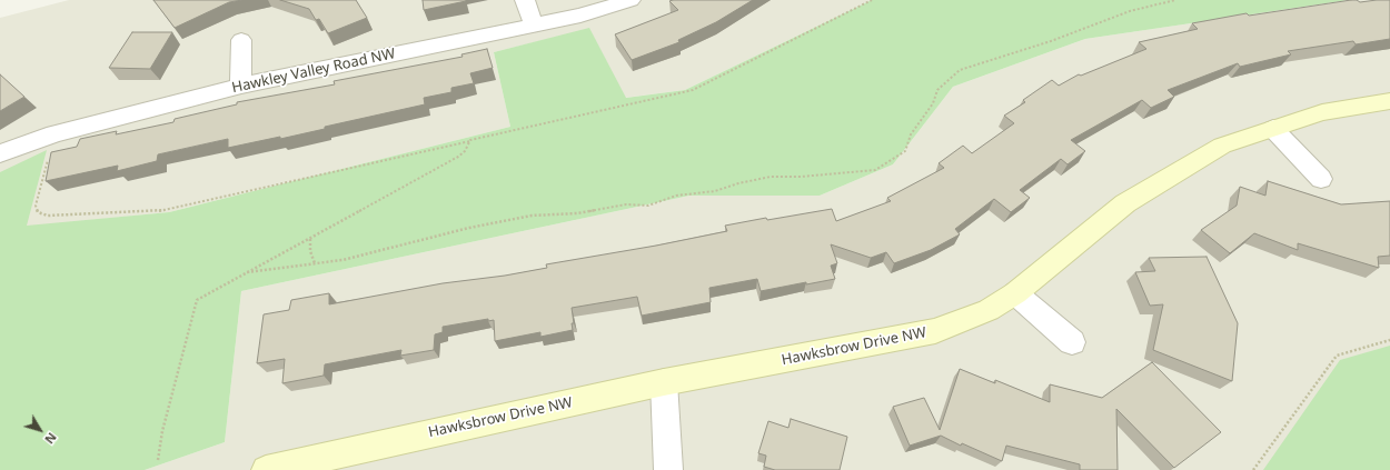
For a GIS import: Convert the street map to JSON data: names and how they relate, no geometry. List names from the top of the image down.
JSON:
{
  "streets": {
    "street": ["Hawkley Valley Road NW", "Hawksbrow Drive NW"]
  },
  "north": "bottom right"
}
